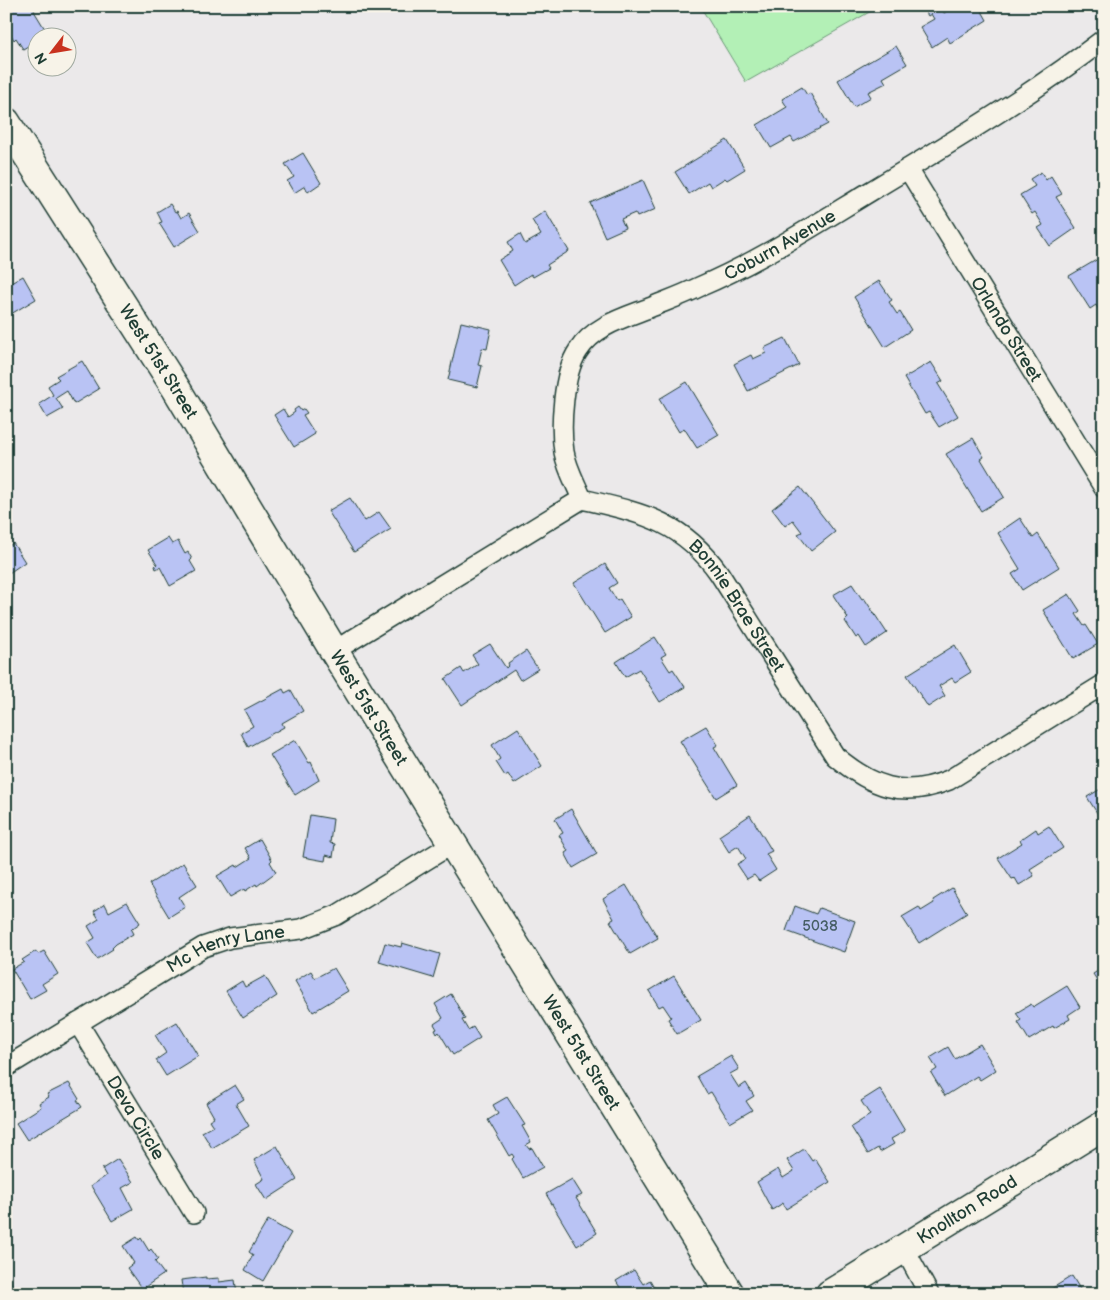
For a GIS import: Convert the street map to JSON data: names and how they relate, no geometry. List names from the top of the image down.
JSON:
{
  "streets": {
    "street": [
      "Coburn Avenue",
      "Orlando Street",
      "West 51st Street",
      "Bonnie Brae Street",
      "Mc Henry Lane",
      "Deva Circle",
      "Knollton Road"
    ]
  },
  "crossings": [
    ["Coburn Avenue", "Orlando Street"],
    ["Coburn Avenue", "Bonnie Brae Street"],
    ["West 51st Street", "Mc Henry Lane"],
    ["Mc Henry Lane", "Deva Circle"]
  ],
  "house_numbers": ["5038"],
  "north": "bottom left"
}
